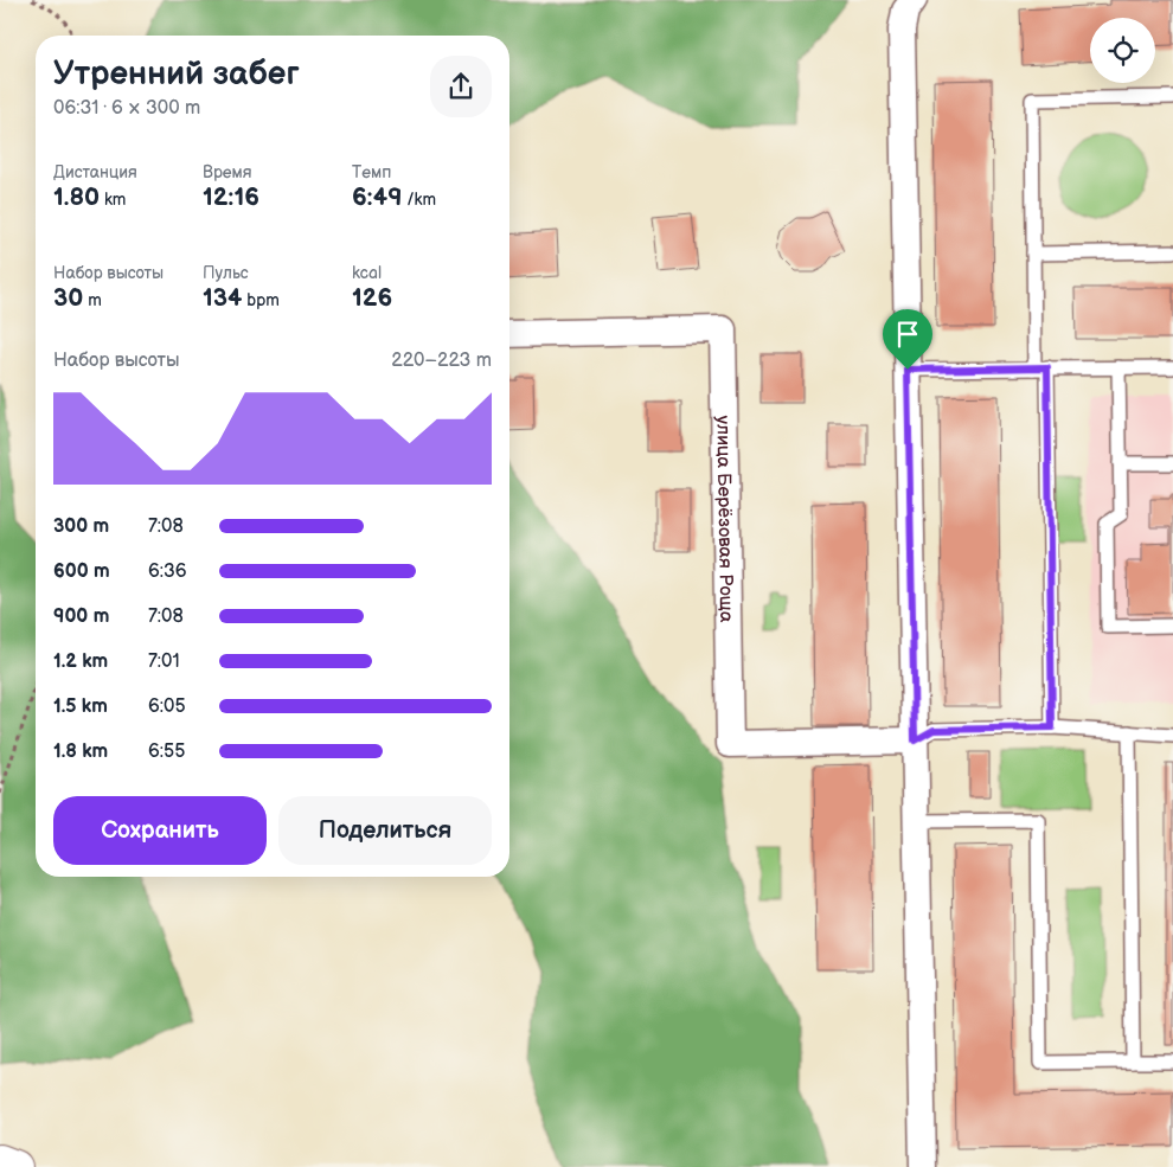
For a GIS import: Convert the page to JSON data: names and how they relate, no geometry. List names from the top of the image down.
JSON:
{
  "streets": {
    "street": ["улица Берёзовая Роща"]
  },
  "page": {
    "heading": ["Утренний забег", "06:31 · 6 × 300 m"],
    "stats": [
      ["Дистанция", "1.80 km"],
      ["Время", "12:16"],
      ["Темп", "6:49 /km"],
      ["Набор высоты", "30 m"],
      ["Пульс", "134 bpm"],
      ["kcal", "126"]
    ],
    "chart": ["Набор высоты", "220–223 m"],
    "list": [
      {
        "name": "300 m",
        "note": "7:08"
      },
      {
        "name": "600 m",
        "note": "6:36"
      },
      {
        "name": "900 m",
        "note": "7:08"
      },
      {
        "name": "1.2 km",
        "note": "7:01"
      },
      {
        "name": "1.5 km",
        "note": "6:05"
      },
      {
        "name": "1.8 km",
        "note": "6:55"
      }
    ],
    "buttons": ["Сохранить", "Поделиться"]
  }
}
